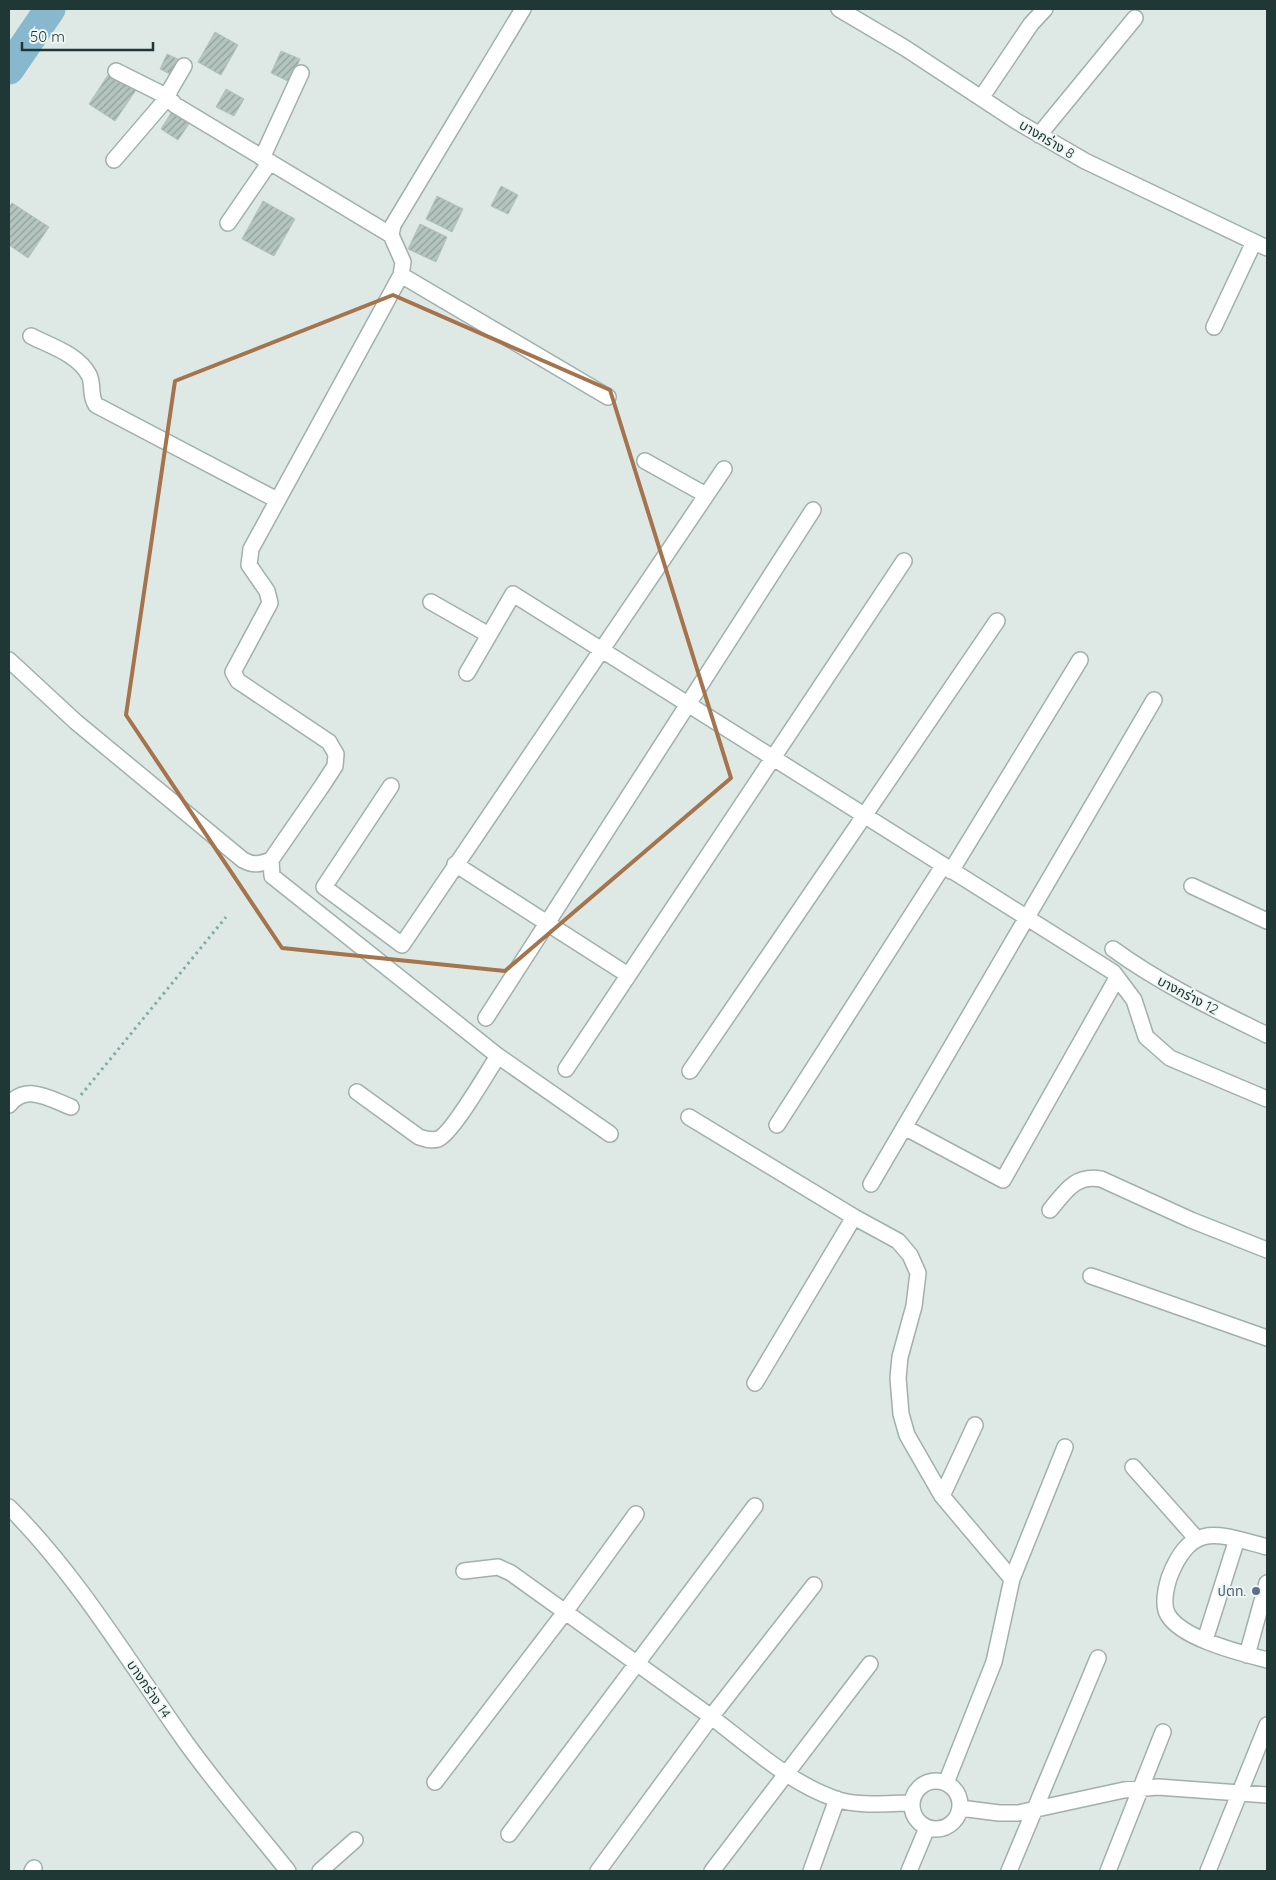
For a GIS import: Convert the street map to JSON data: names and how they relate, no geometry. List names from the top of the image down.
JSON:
{
  "streets": {
    "street": ["บางกร่าง 8", "บางกร่าง 12", "บางกร่าง 14"]
  },
  "places": ["ปตท."],
  "scale_bar": "50 m"
}
